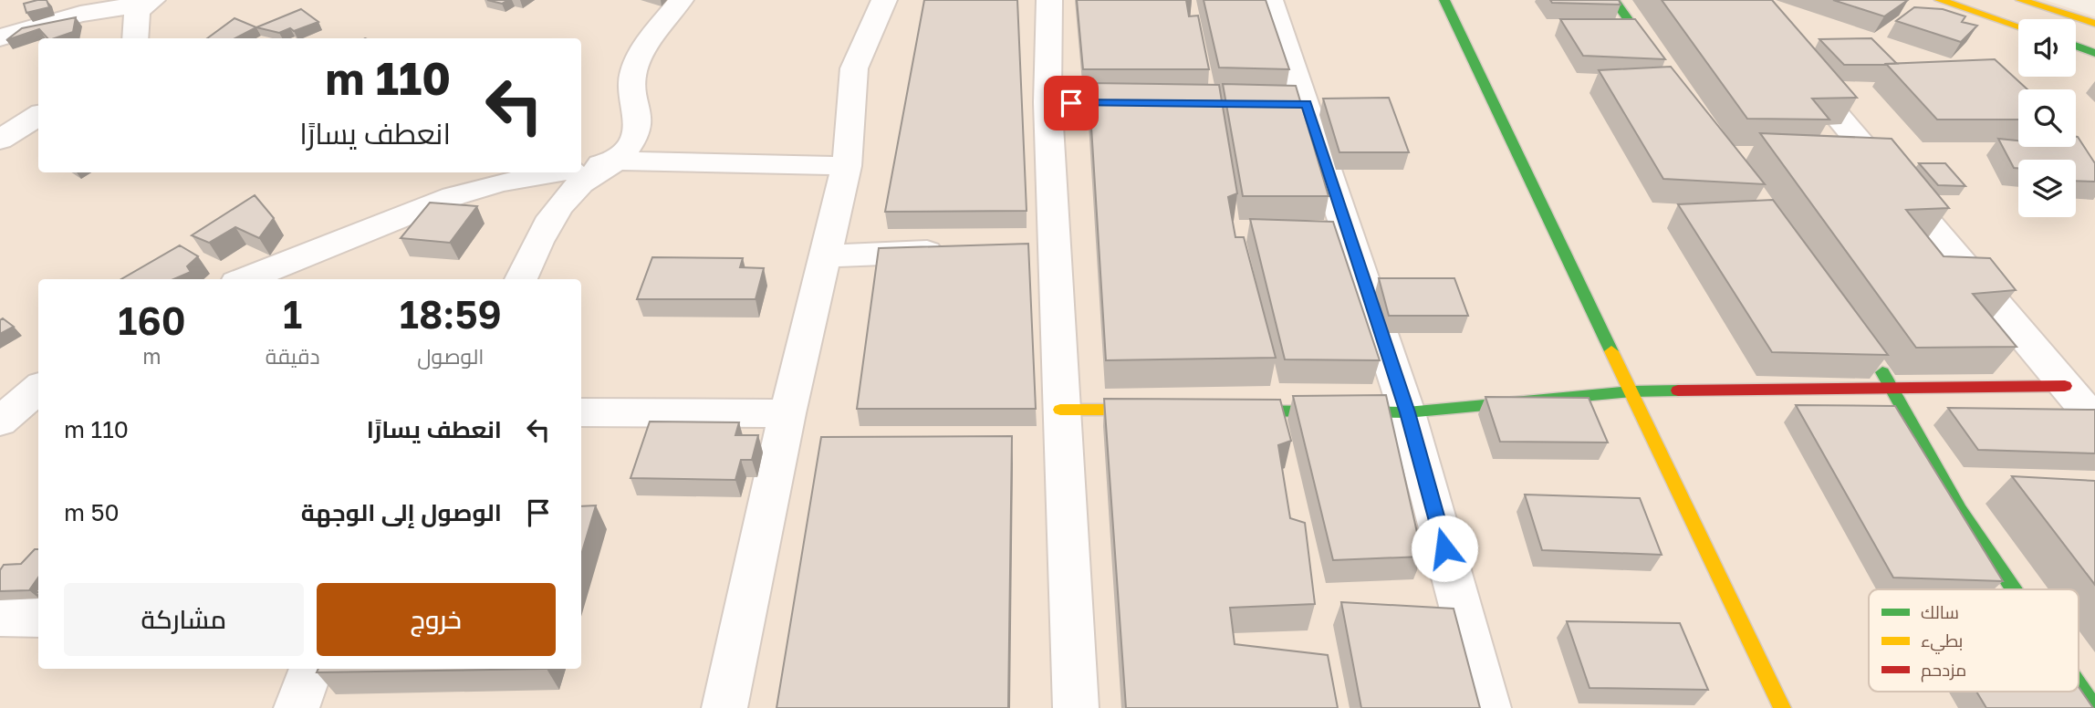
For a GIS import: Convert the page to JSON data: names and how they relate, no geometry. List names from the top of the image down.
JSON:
{
  "legend": ["سالك", "بطيء", "مزدحم"],
  "page": {
    "turn": ["110 m", "انعطف يسارًا"],
    "eta": [
      "18:59",
      "الوصول",
      "1",
      "دقيقة",
      "160",
      "m"
    ],
    "list": [
      {
        "name": "انعطف يسارًا",
        "value": "110 m"
      },
      {
        "name": "الوصول إلى الوجهة",
        "value": "50 m"
      }
    ],
    "buttons": ["خروج", "مشاركة"]
  }
}
